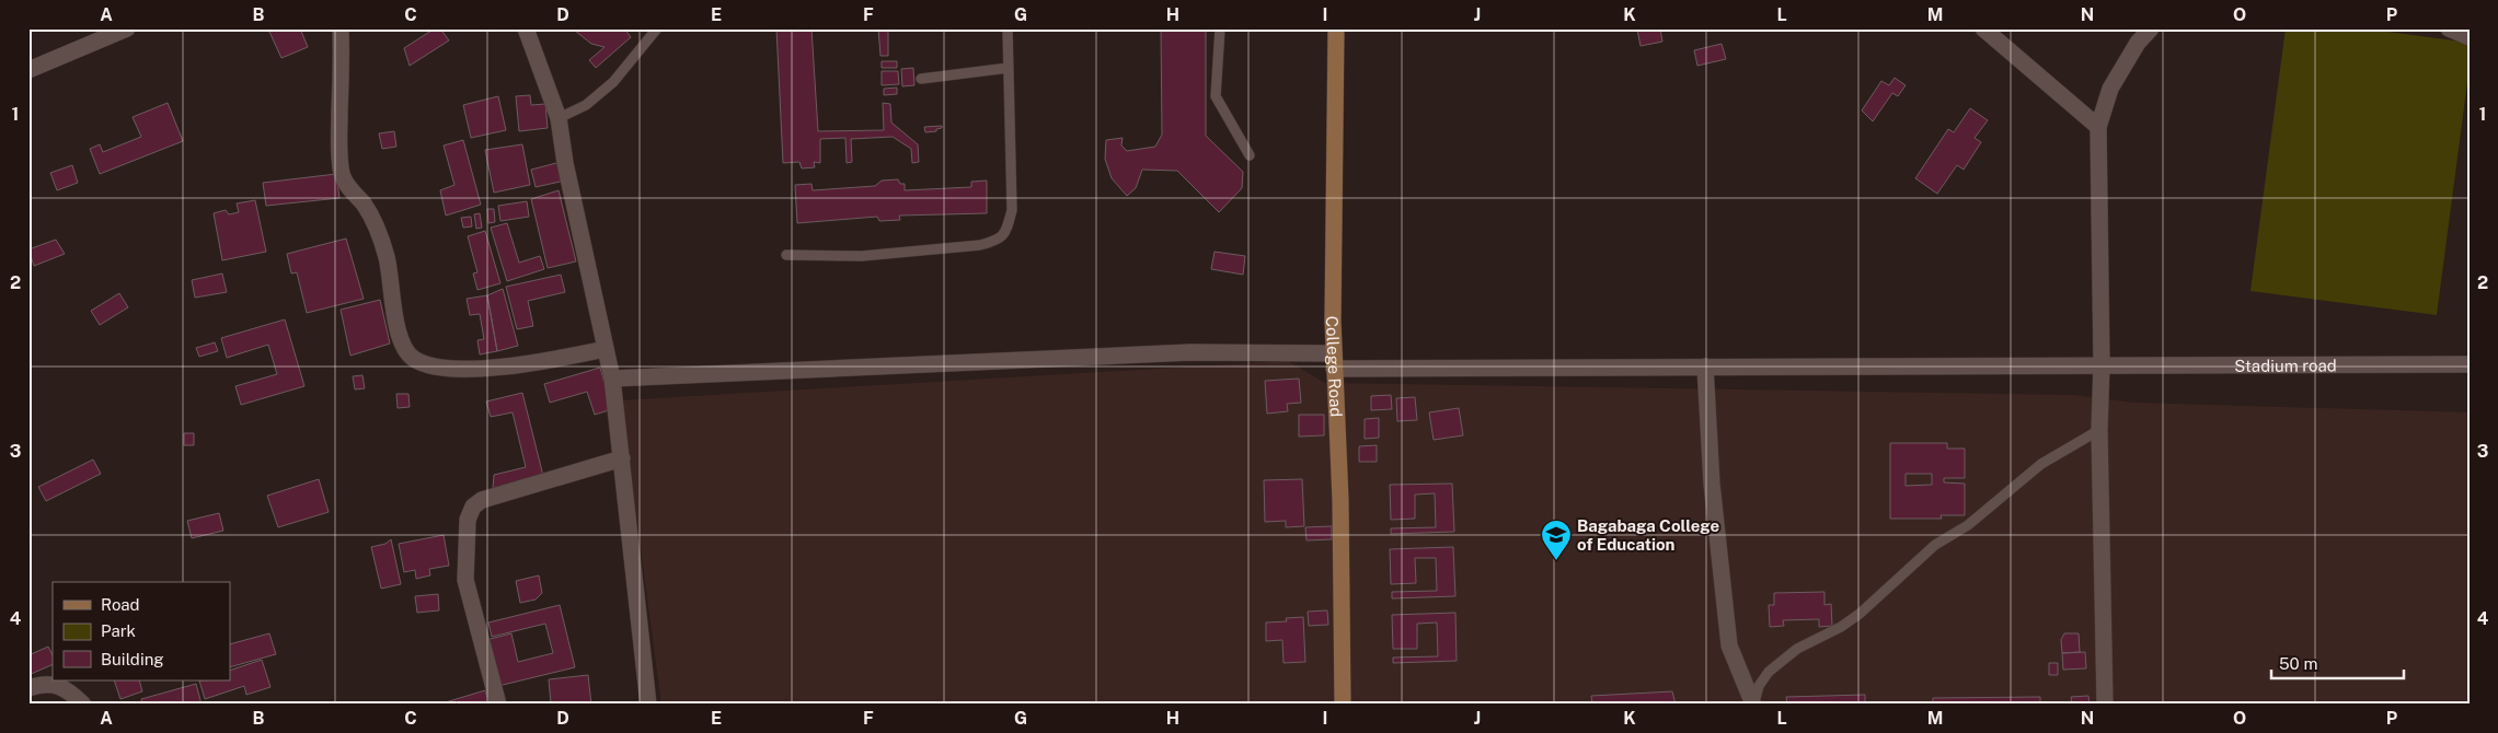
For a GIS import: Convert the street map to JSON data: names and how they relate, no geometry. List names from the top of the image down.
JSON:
{
  "streets": {
    "street": ["Stadium road", "College Road"]
  },
  "crossings": [
    ["Stadium road", "College Road"]
  ],
  "places": {
    "school or university": ["Bagabaga College of Education"]
  },
  "legend": ["Road", "Park", "Building"],
  "scale_bar": "50 m",
  "grid": {
    "columns": [
      "A",
      "B",
      "C",
      "D",
      "E",
      "F",
      "G",
      "H",
      "I",
      "J",
      "K",
      "L",
      "M",
      "N",
      "O",
      "P"
    ],
    "rows": [
      "1",
      "2",
      "3",
      "4"
    ]
  }
}
